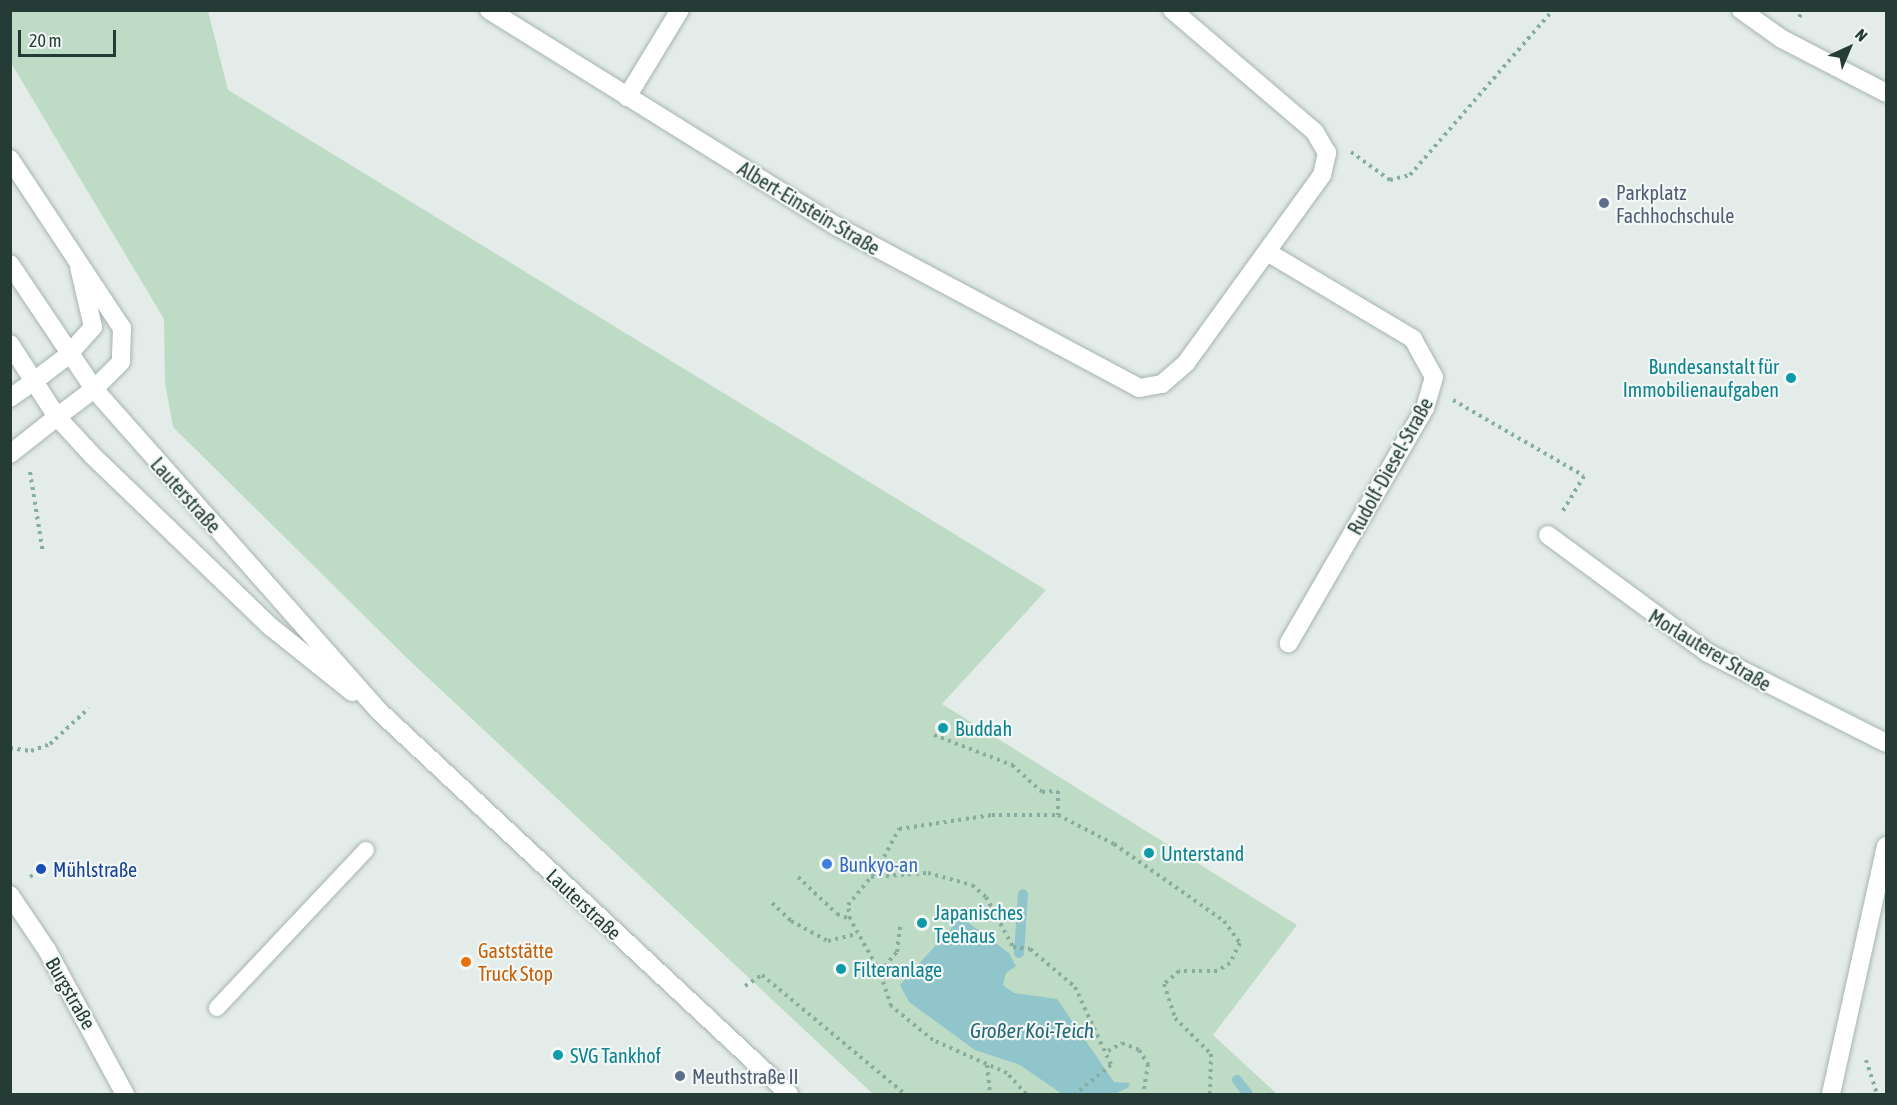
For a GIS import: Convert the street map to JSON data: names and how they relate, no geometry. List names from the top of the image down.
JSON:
{
  "streets": {
    "street": [
      "Albert-Einstein-Straße",
      "Rudolf-Diesel-Straße",
      "Lauterstraße",
      "Morlauterer Straße",
      "Burgstraße"
    ]
  },
  "crossings": [
    ["Albert-Einstein-Straße", "Rudolf-Diesel-Straße"]
  ],
  "water": ["Großer Koi-Teich"],
  "places": [
    "Parkplatz Fachhochschule",
    "Bundesanstalt für Immobilienaufgaben",
    "Buddah",
    "Unterstand",
    "Bunkyo-an",
    "Mühlstraße",
    "Japanisches Teehaus",
    "Gaststätte Truck Stop",
    "Filteranlage",
    "SVG Tankhof",
    "Meuthstraße II"
  ],
  "scale_bar": "20 m",
  "north": "top right"
}
